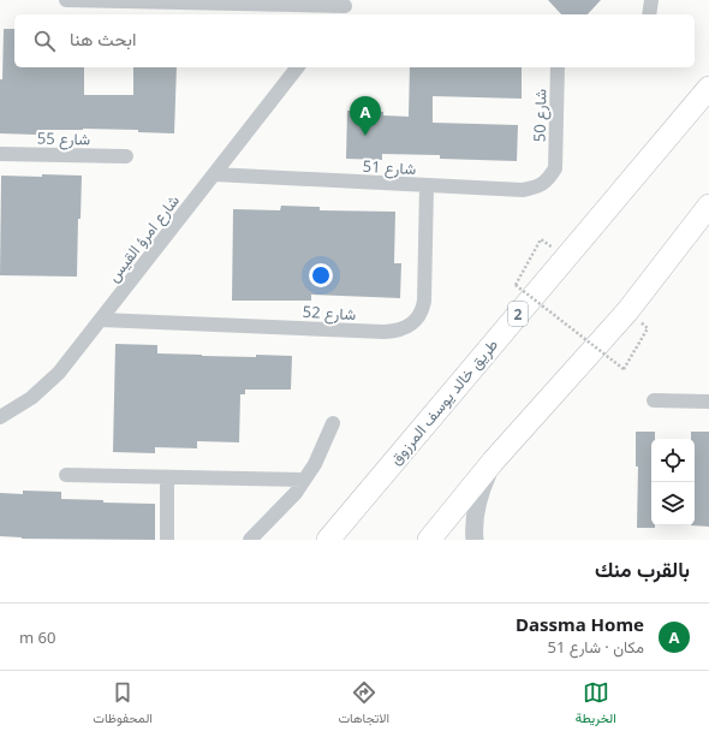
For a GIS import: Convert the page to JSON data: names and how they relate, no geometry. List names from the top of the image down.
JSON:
{
  "streets": {
    "main road": ["2", "طريق خالد يوسف المرزوق"],
    "street": [
      "شارع 50",
      "شارع 55",
      "شارع 51",
      "شارع امرؤ القيس",
      "شارع 52"
    ]
  },
  "crossings": [
    ["شارع 50", "شارع 51"],
    ["شارع 51", "شارع امرؤ القيس"],
    ["شارع 51", "شارع 52"],
    ["شارع امرؤ القيس", "شارع 52"]
  ],
  "page": {
    "search": "ابحث هنا",
    "pins": "A",
    "heading": "بالقرب منك",
    "list": [
      {
        "mark": "A",
        "name": "Dassma Home",
        "note": "مكان · شارع 51",
        "value": "60 m"
      }
    ],
    "nav": ["الخريطة", "الاتجاهات", "المحفوظات"]
  }
}
